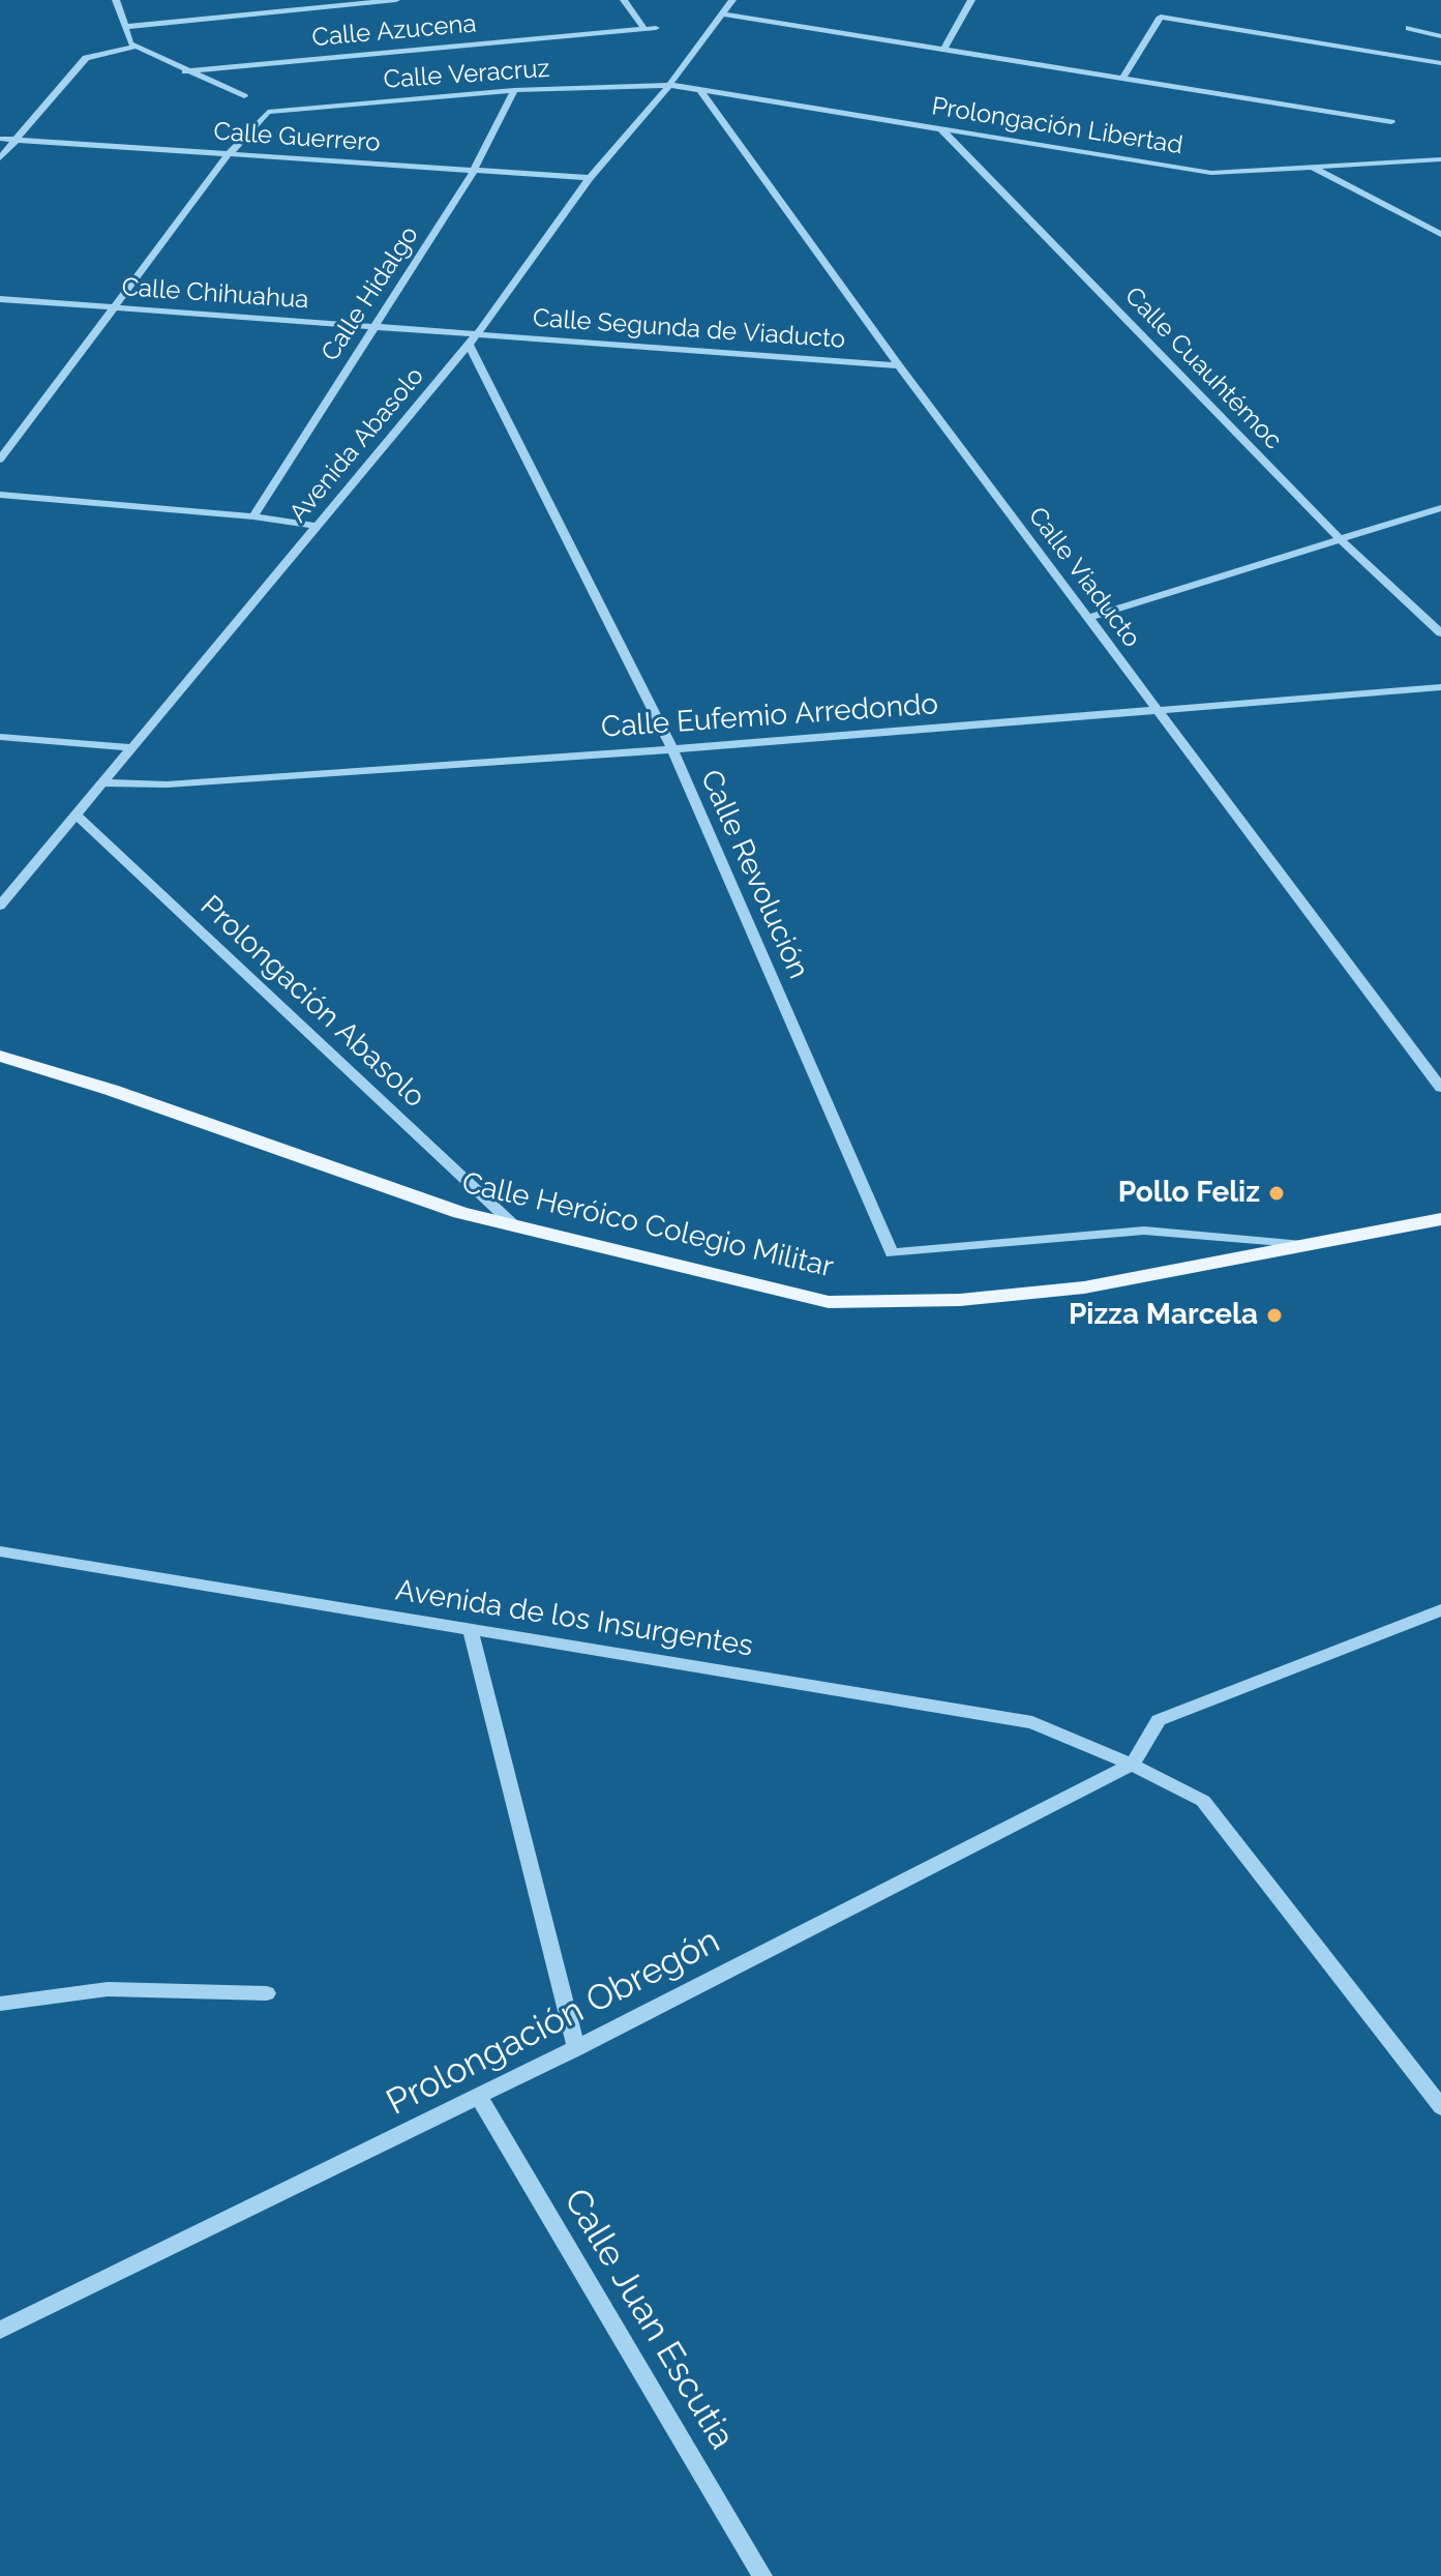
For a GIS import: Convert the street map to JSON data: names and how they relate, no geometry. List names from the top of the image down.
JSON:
{
  "streets": {
    "main road": ["Calle Heróico Colegio Militar"],
    "street": [
      "Calle Azucena",
      "Calle Veracruz",
      "Prolongación Libertad",
      "Calle Guerrero",
      "Calle Chihuahua",
      "Calle Hidalgo",
      "Calle Segunda de Viaducto",
      "Calle Cuauhtémoc",
      "Avenida Abasolo",
      "Calle Viaducto",
      "Calle Eufemio Arredondo",
      "Calle Revolución",
      "Prolongación Abasolo",
      "Avenida de los Insurgentes",
      "Prolongación Obregón",
      "Calle Juan Escutia"
    ]
  },
  "crossings": [
    ["Calle Veracruz", "Prolongación Libertad"],
    ["Calle Veracruz", "Calle Guerrero"],
    ["Calle Veracruz", "Calle Hidalgo"],
    ["Calle Veracruz", "Avenida Abasolo"],
    ["Prolongación Libertad", "Calle Cuauhtémoc"],
    ["Prolongación Libertad", "Avenida Abasolo"],
    ["Prolongación Libertad", "Calle Viaducto"],
    ["Calle Guerrero", "Calle Hidalgo"],
    ["Calle Guerrero", "Avenida Abasolo"],
    ["Calle Chihuahua", "Calle Hidalgo"],
    ["Calle Chihuahua", "Calle Segunda de Viaducto"],
    ["Calle Chihuahua", "Avenida Abasolo"],
    ["Calle Chihuahua", "Calle Revolución"],
    ["Calle Segunda de Viaducto", "Avenida Abasolo"],
    ["Calle Segunda de Viaducto", "Calle Viaducto"],
    ["Calle Segunda de Viaducto", "Calle Revolución"],
    ["Avenida Abasolo", "Calle Eufemio Arredondo"],
    ["Avenida Abasolo", "Calle Revolución"],
    ["Avenida Abasolo", "Prolongación Abasolo"],
    ["Calle Viaducto", "Calle Eufemio Arredondo"],
    ["Calle Eufemio Arredondo", "Calle Revolución"],
    ["Calle Revolución", "Calle Heróico Colegio Militar"],
    ["Prolongación Abasolo", "Calle Heróico Colegio Militar"],
    ["Avenida de los Insurgentes", "Prolongación Obregón"],
    ["Prolongación Obregón", "Calle Juan Escutia"]
  ],
  "places": ["Pollo Feliz", "Pizza Marcela"]
}
